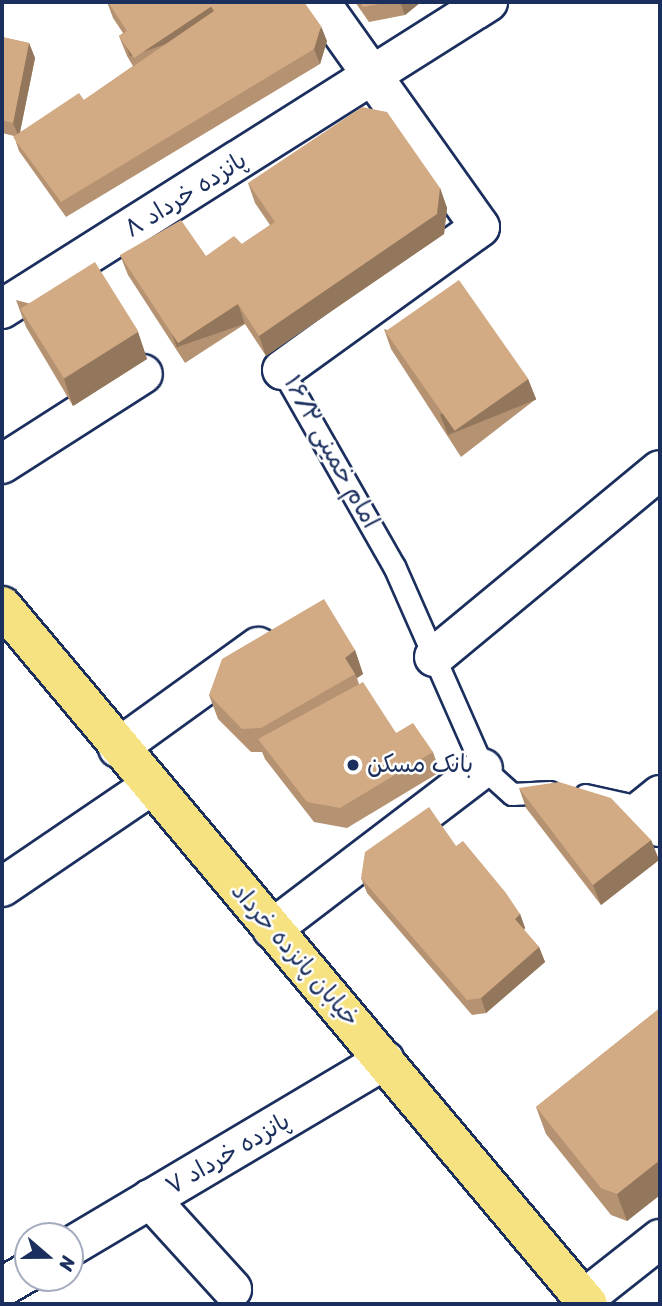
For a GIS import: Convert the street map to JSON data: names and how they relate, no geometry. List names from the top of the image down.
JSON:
{
  "streets": {
    "main road": ["خیابان پانزده خرداد"],
    "street": ["پانزده خرداد ۸", "امام خمینی ۱۶/۲", "پانزده خرداد ۷"]
  },
  "crossings": [
    ["پانزده خرداد ۸", "امام خمینی ۱۶/۲"],
    ["خیابان پانزده خرداد", "پانزده خرداد ۷"]
  ],
  "places": ["بانک مسکن"],
  "north": "right"
}
